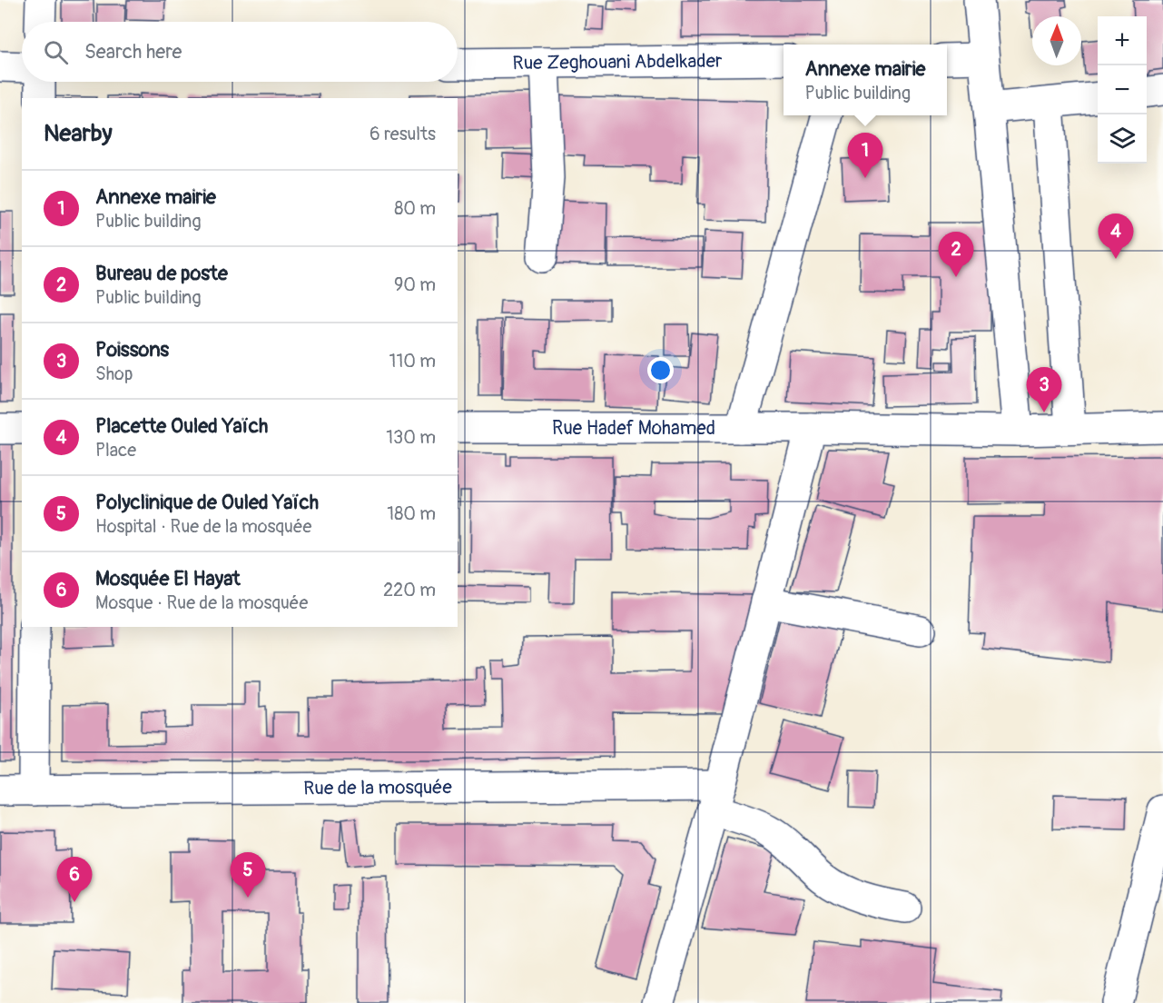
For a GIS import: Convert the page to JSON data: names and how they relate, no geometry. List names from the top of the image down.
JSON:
{
  "streets": {
    "street": ["Rue Zeghouani Abdelkader", "Rue Hadef Mohamed", "Rue de la mosquée"]
  },
  "north": "top",
  "page": {
    "map_buttons": ["+", "−"],
    "search": "Search here",
    "popup": ["Annexe mairie", "Public building"],
    "heading": ["Nearby", "6 results"],
    "pins": [
      "1",
      "4",
      "2",
      "3",
      "5",
      "6"
    ],
    "list": [
      {
        "mark": "1",
        "name": "Annexe mairie",
        "note": "Public building",
        "value": "80 m"
      },
      {
        "mark": "2",
        "name": "Bureau de poste",
        "note": "Public building",
        "value": "90 m"
      },
      {
        "mark": "3",
        "name": "Poissons",
        "note": "Shop",
        "value": "110 m"
      },
      {
        "mark": "4",
        "name": "Placette Ouled Yaïch",
        "note": "Place",
        "value": "130 m"
      },
      {
        "mark": "5",
        "name": "Polyclinique de Ouled Yaïch",
        "note": "Hospital · Rue de la mosquée",
        "value": "180 m"
      },
      {
        "mark": "6",
        "name": "Mosquée El Hayat",
        "note": "Mosque · Rue de la mosquée",
        "value": "220 m"
      }
    ]
  }
}
